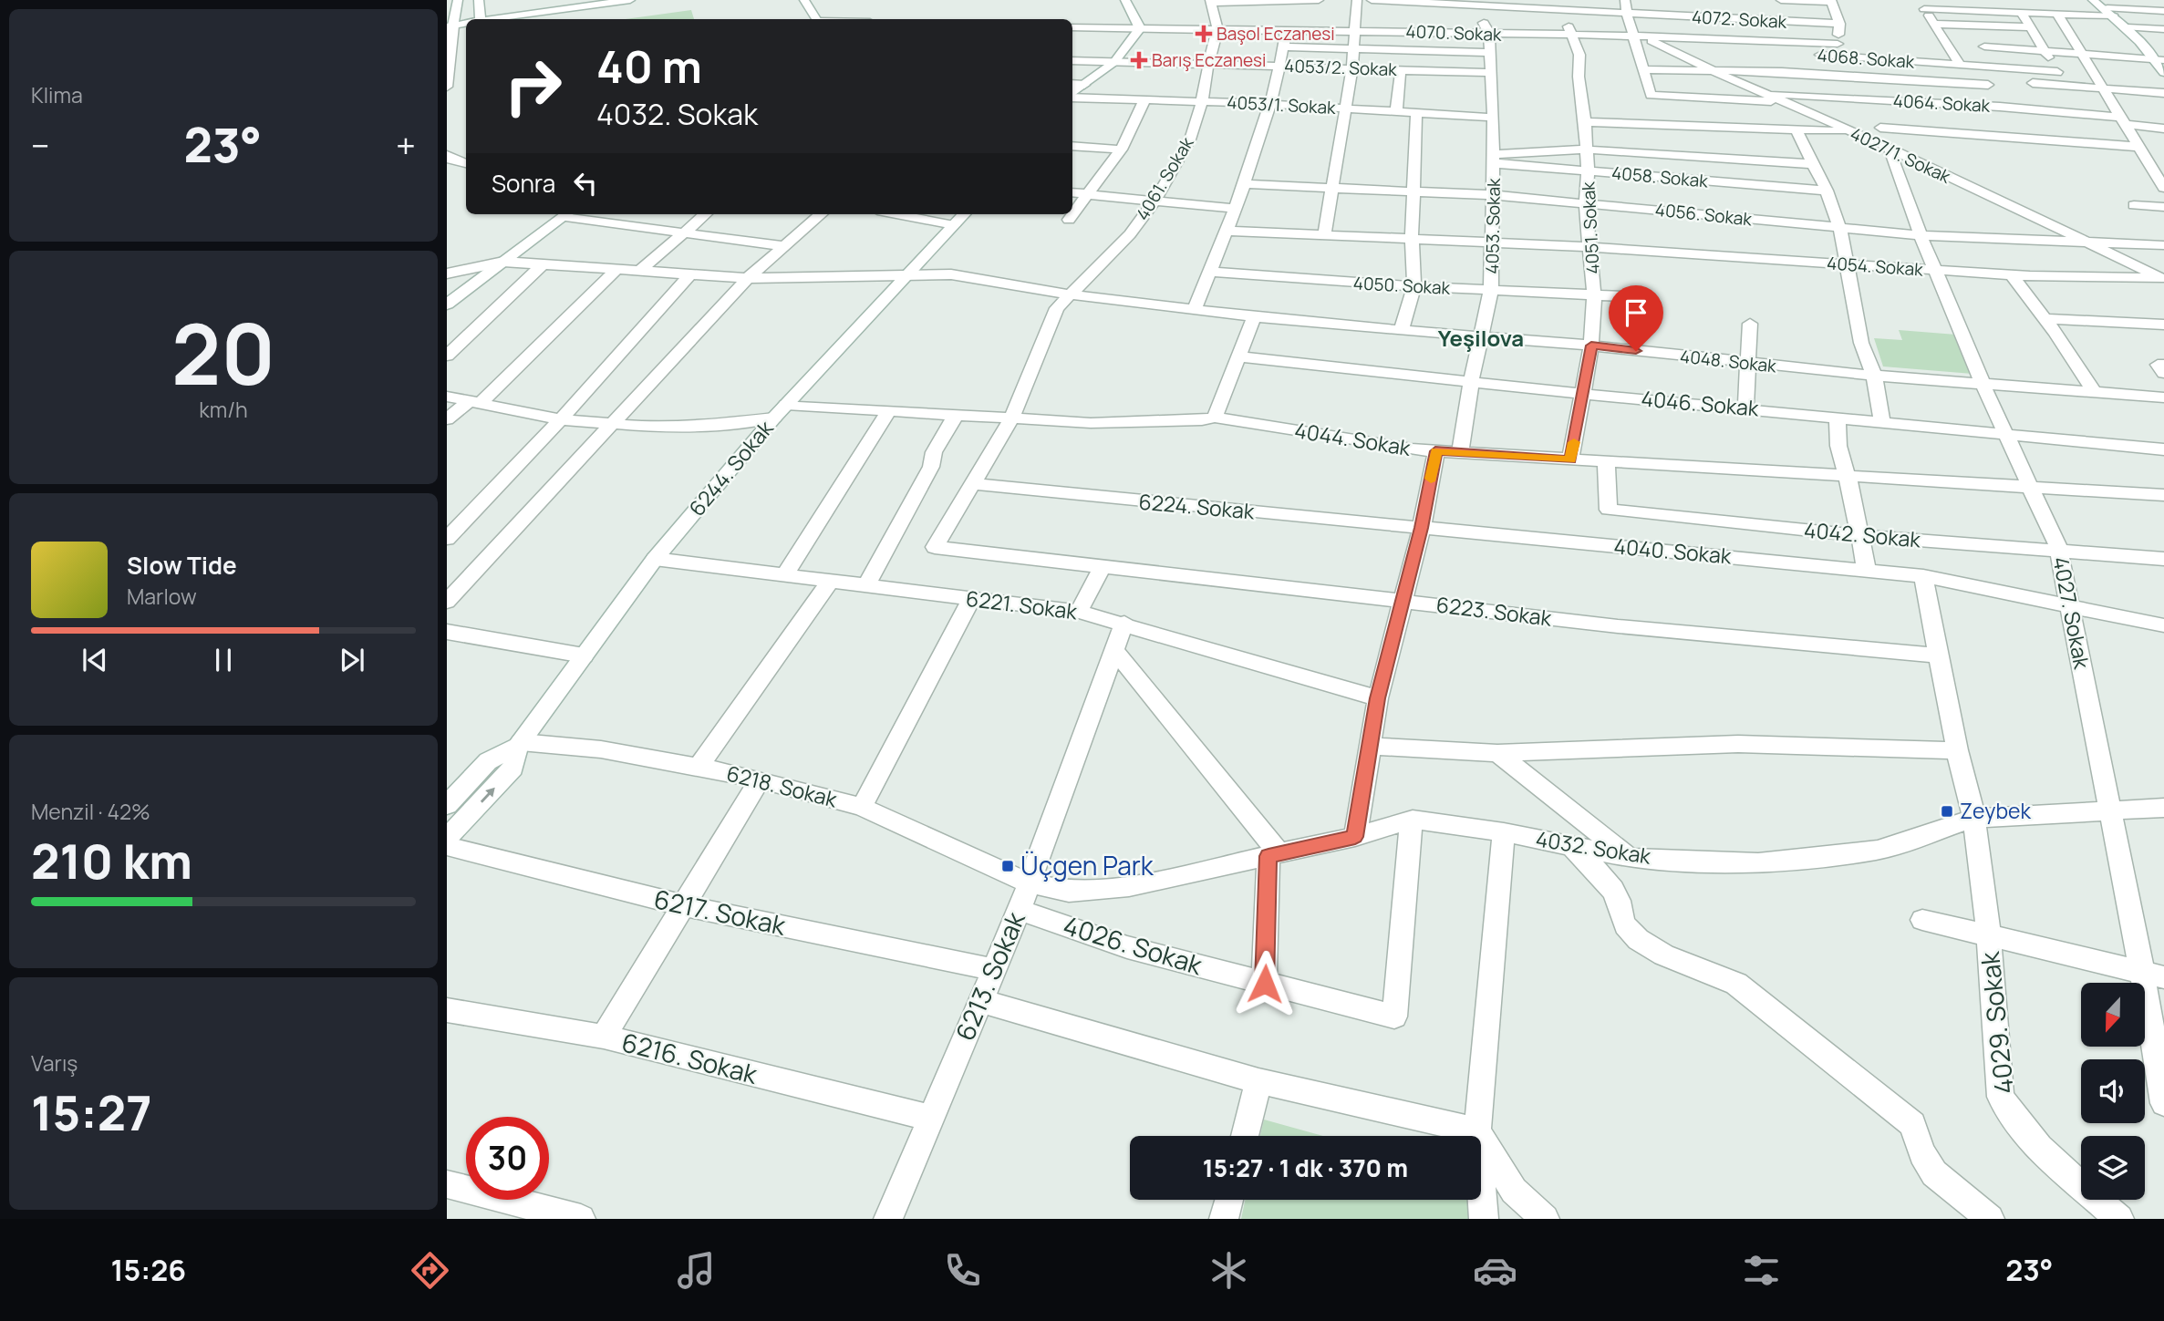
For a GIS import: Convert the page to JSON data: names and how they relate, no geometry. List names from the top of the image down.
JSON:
{
  "streets": {
    "street": [
      "4072. Sokak",
      "4070. Sokak",
      "4068. Sokak",
      "4053/2. Sokak",
      "4064. Sokak",
      "4053/1. Sokak",
      "4027/1. Sokak",
      "4058. Sokak",
      "4061. Sokak",
      "4056. Sokak",
      "4053. Sokak",
      "4051. Sokak",
      "4054. Sokak",
      "4050. Sokak",
      "4048. Sokak",
      "4046. Sokak",
      "4044. Sokak",
      "6244. Sokak",
      "6224. Sokak",
      "4042. Sokak",
      "4040. Sokak",
      "6221. Sokak",
      "6223. Sokak",
      "4027. Sokak",
      "6218. Sokak",
      "4032. Sokak",
      "6217. Sokak",
      "4026. Sokak",
      "6213. Sokak",
      "4029. Sokak",
      "6216. Sokak"
    ]
  },
  "crossings": [
    ["4072. Sokak", "4053. Sokak"],
    ["4072. Sokak", "4051. Sokak"],
    ["4070. Sokak", "4068. Sokak"],
    ["4070. Sokak", "4027/1. Sokak"],
    ["4070. Sokak", "4061. Sokak"],
    ["4070. Sokak", "4053. Sokak"],
    ["4070. Sokak", "4051. Sokak"],
    ["4070. Sokak", "4027. Sokak"],
    ["4068. Sokak", "4027. Sokak"],
    ["4053/2. Sokak", "4061. Sokak"],
    ["4053/2. Sokak", "4053. Sokak"],
    ["4064. Sokak", "4027/1. Sokak"],
    ["4064. Sokak", "4027. Sokak"],
    ["4053/1. Sokak", "4061. Sokak"],
    ["4053/1. Sokak", "4053. Sokak"],
    ["4027/1. Sokak", "4056. Sokak"],
    ["4027/1. Sokak", "4054. Sokak"],
    ["4027/1. Sokak", "4027. Sokak"],
    ["4058. Sokak", "4053. Sokak"],
    ["4058. Sokak", "4051. Sokak"],
    ["4061. Sokak", "4048. Sokak"],
    ["4061. Sokak", "4044. Sokak"],
    ["4061. Sokak", "6224. Sokak"],
    ["4061. Sokak", "6223. Sokak"],
    ["4056. Sokak", "4053. Sokak"],
    ["4056. Sokak", "4051. Sokak"],
    ["4056. Sokak", "4027. Sokak"],
    ["4053. Sokak", "4054. Sokak"],
    ["4053. Sokak", "4050. Sokak"],
    ["4053. Sokak", "4048. Sokak"],
    ["4053. Sokak", "4046. Sokak"],
    ["4053. Sokak", "4044. Sokak"],
    ["4051. Sokak", "4054. Sokak"],
    ["4051. Sokak", "4050. Sokak"],
    ["4051. Sokak", "4048. Sokak"],
    ["4051. Sokak", "4046. Sokak"],
    ["4051. Sokak", "4044. Sokak"],
    ["4054. Sokak", "4027. Sokak"],
    ["4048. Sokak", "6244. Sokak"],
    ["4048. Sokak", "4027. Sokak"],
    ["4046. Sokak", "4027. Sokak"],
    ["4044. Sokak", "6244. Sokak"],
    ["4044. Sokak", "4042. Sokak"],
    ["4044. Sokak", "4027. Sokak"],
    ["6244. Sokak", "6221. Sokak"],
    ["6244. Sokak", "6218. Sokak"],
    ["6224. Sokak", "4040. Sokak"],
    ["4042. Sokak", "4027. Sokak"],
    ["4040. Sokak", "4027. Sokak"],
    ["4040. Sokak", "4029. Sokak"],
    ["6221. Sokak", "6213. Sokak"],
    ["6223. Sokak", "4029. Sokak"],
    ["4027. Sokak", "4032. Sokak"],
    ["6218. Sokak", "4032. Sokak"],
    ["6218. Sokak", "6213. Sokak"],
    ["4032. Sokak", "4026. Sokak"],
    ["4032. Sokak", "6213. Sokak"],
    ["4032. Sokak", "4029. Sokak"],
    ["6217. Sokak", "6213. Sokak"],
    ["4026. Sokak", "6213. Sokak"],
    ["6213. Sokak", "6216. Sokak"]
  ],
  "districts": ["Yeşilova"],
  "places": {
    "health": ["Başol Eczanesi", "Barış Eczanesi"],
    "transit": ["Zeybek", "Üçgen Park"]
  },
  "north": "bottom",
  "page": {
    "tile": [
      "Klima",
      ["20", "km/h"],
      ["Menzil · 42%", "210 km"],
      ["Varış", "15:27"]
    ],
    "turn": ["40 m", "4032. Sokak"],
    "heat": ["−", "23°", "+"],
    "then": "Sonra",
    "song": ["Slow Tide", "Marlow"],
    "limit": "30",
    "trip": "15:27 · 1 dk · 370 m",
    "tabs": ["15:26", "23°"]
  }
}
